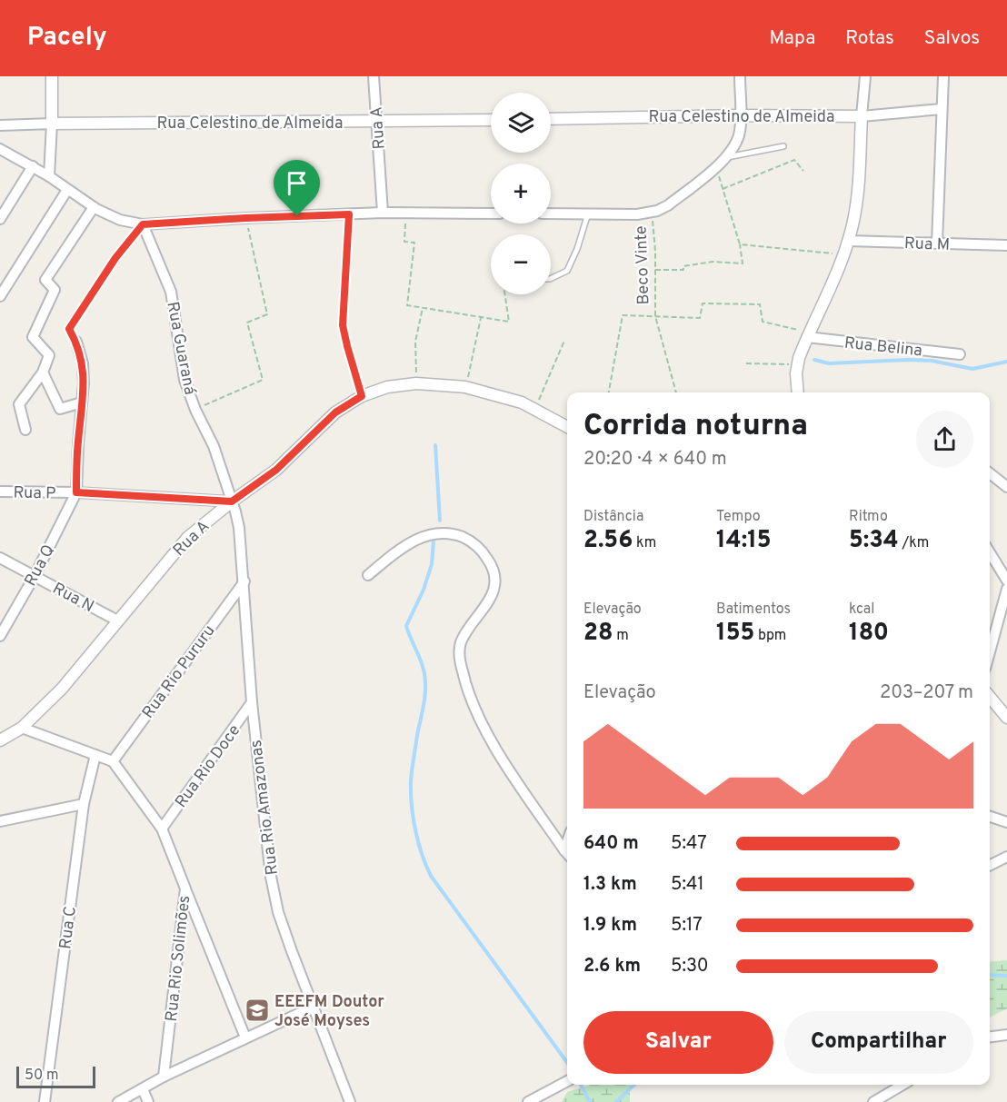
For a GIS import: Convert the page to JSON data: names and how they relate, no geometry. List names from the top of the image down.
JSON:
{
  "streets": {
    "street": [
      "Rua Celestino de Almeida",
      "Rua A",
      "Rua M",
      "Rua Belina",
      "Rua Guaraná",
      "Rua P",
      "Rua Q",
      "Rua N",
      "Rua Rio Pururu",
      "Rua Rio Doce",
      "Rua Rio Amazonas",
      "Rua C",
      "Rua Rio Solimões"
    ],
    "path": ["Beco Vinte"]
  },
  "crossings": [
    ["Rua Celestino de Almeida", "Rua A"],
    ["Rua A", "Rua Guaraná"],
    ["Rua A", "Rua P"],
    ["Rua A", "Rua N"],
    ["Rua A", "Rua Rio Amazonas"],
    ["Beco Vinte", "Rua Belina"],
    ["Rua Guaraná", "Rua P"],
    ["Rua Guaraná", "Rua Rio Amazonas"],
    ["Rua P", "Rua Q"],
    ["Rua P", "Rua Rio Amazonas"],
    ["Rua Q", "Rua N"],
    ["Rua Rio Pururu", "Rua Rio Amazonas"],
    ["Rua Rio Pururu", "Rua Rio Solimões"],
    ["Rua Rio Doce", "Rua Rio Amazonas"],
    ["Rua Rio Doce", "Rua Rio Solimões"]
  ],
  "places": {
    "school or university": ["EEEFM Doutor José Moyses"]
  },
  "scale_bar": "50 m",
  "page": {
    "header": "Pacely",
    "nav": ["Mapa", "Rotas", "Salvos"],
    "map_buttons": ["+", "−"],
    "heading": ["Corrida noturna", "20:20 · 4 × 640 m"],
    "stats": [
      ["Distância", "2.56 km"],
      ["Tempo", "14:15"],
      ["Ritmo", "5:34 /km"],
      ["Elevação", "28 m"],
      ["Batimentos", "155 bpm"],
      ["kcal", "180"]
    ],
    "chart": ["Elevação", "203–207 m"],
    "list": [
      {
        "name": "640 m",
        "note": "5:47"
      },
      {
        "name": "1.3 km",
        "note": "5:41"
      },
      {
        "name": "1.9 km",
        "note": "5:17"
      },
      {
        "name": "2.6 km",
        "note": "5:30"
      }
    ],
    "buttons": ["Salvar", "Compartilhar"],
    "scale": "50 m"
  }
}
